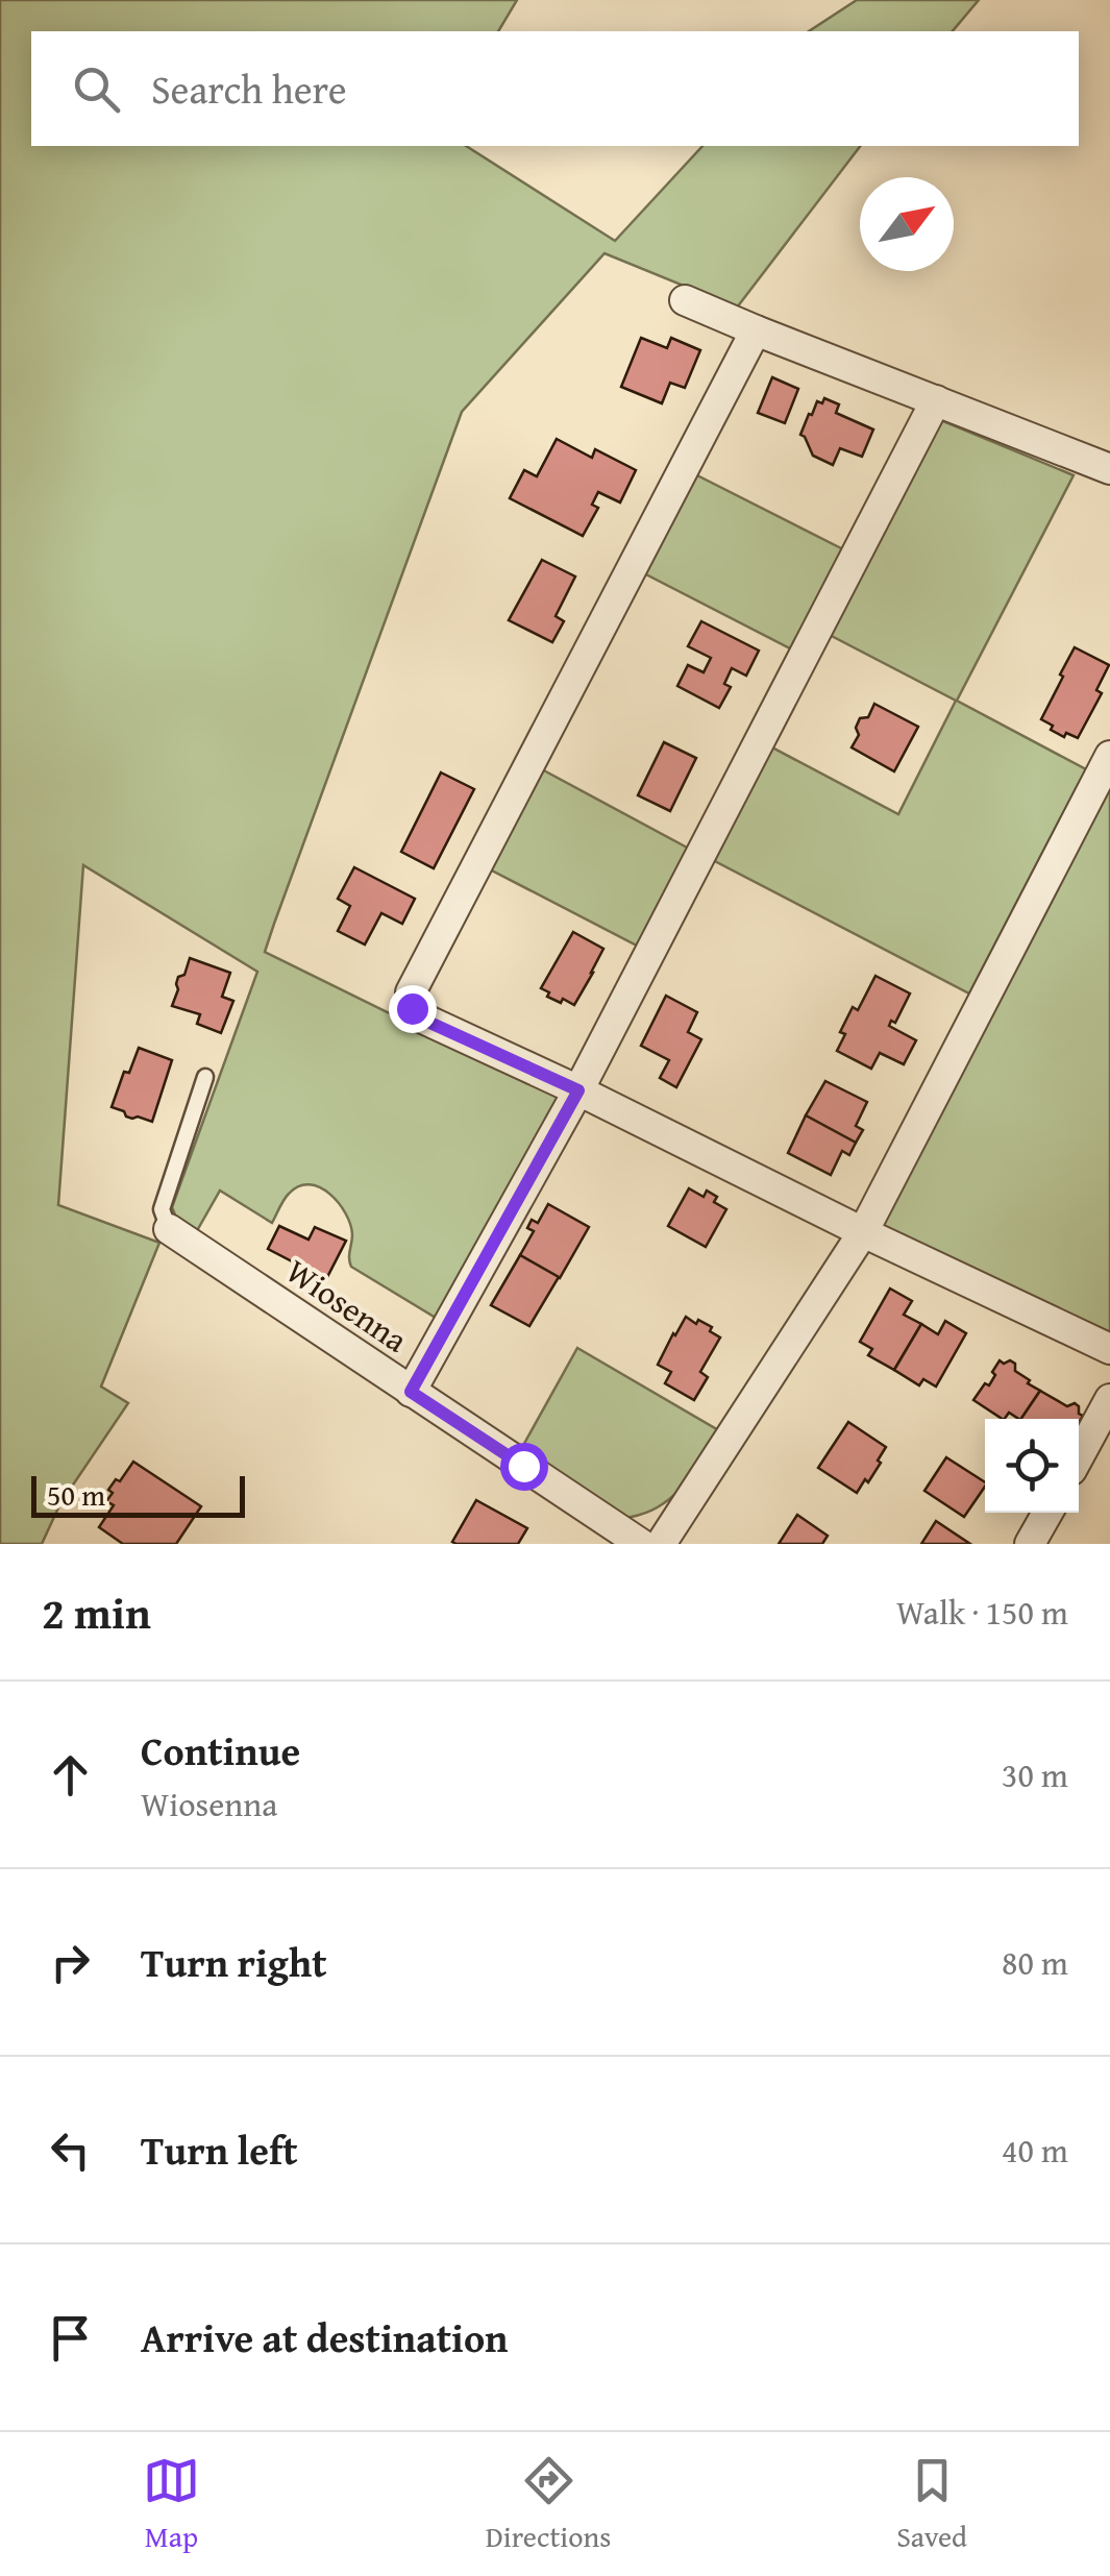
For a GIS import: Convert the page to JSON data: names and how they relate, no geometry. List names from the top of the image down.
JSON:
{
  "streets": {
    "street": ["Wiosenna"]
  },
  "scale_bar": "50 m",
  "north": "top right",
  "page": {
    "search": "Search here",
    "scale": "50 m",
    "heading": ["2 min", "Walk · 150 m"],
    "list": [
      ["Continue", "Wiosenna", "30 m"],
      ["Turn right", "80 m"],
      ["Turn left", "40 m"],
      "Arrive at destination"
    ],
    "nav": ["Map", "Directions", "Saved"]
  }
}
